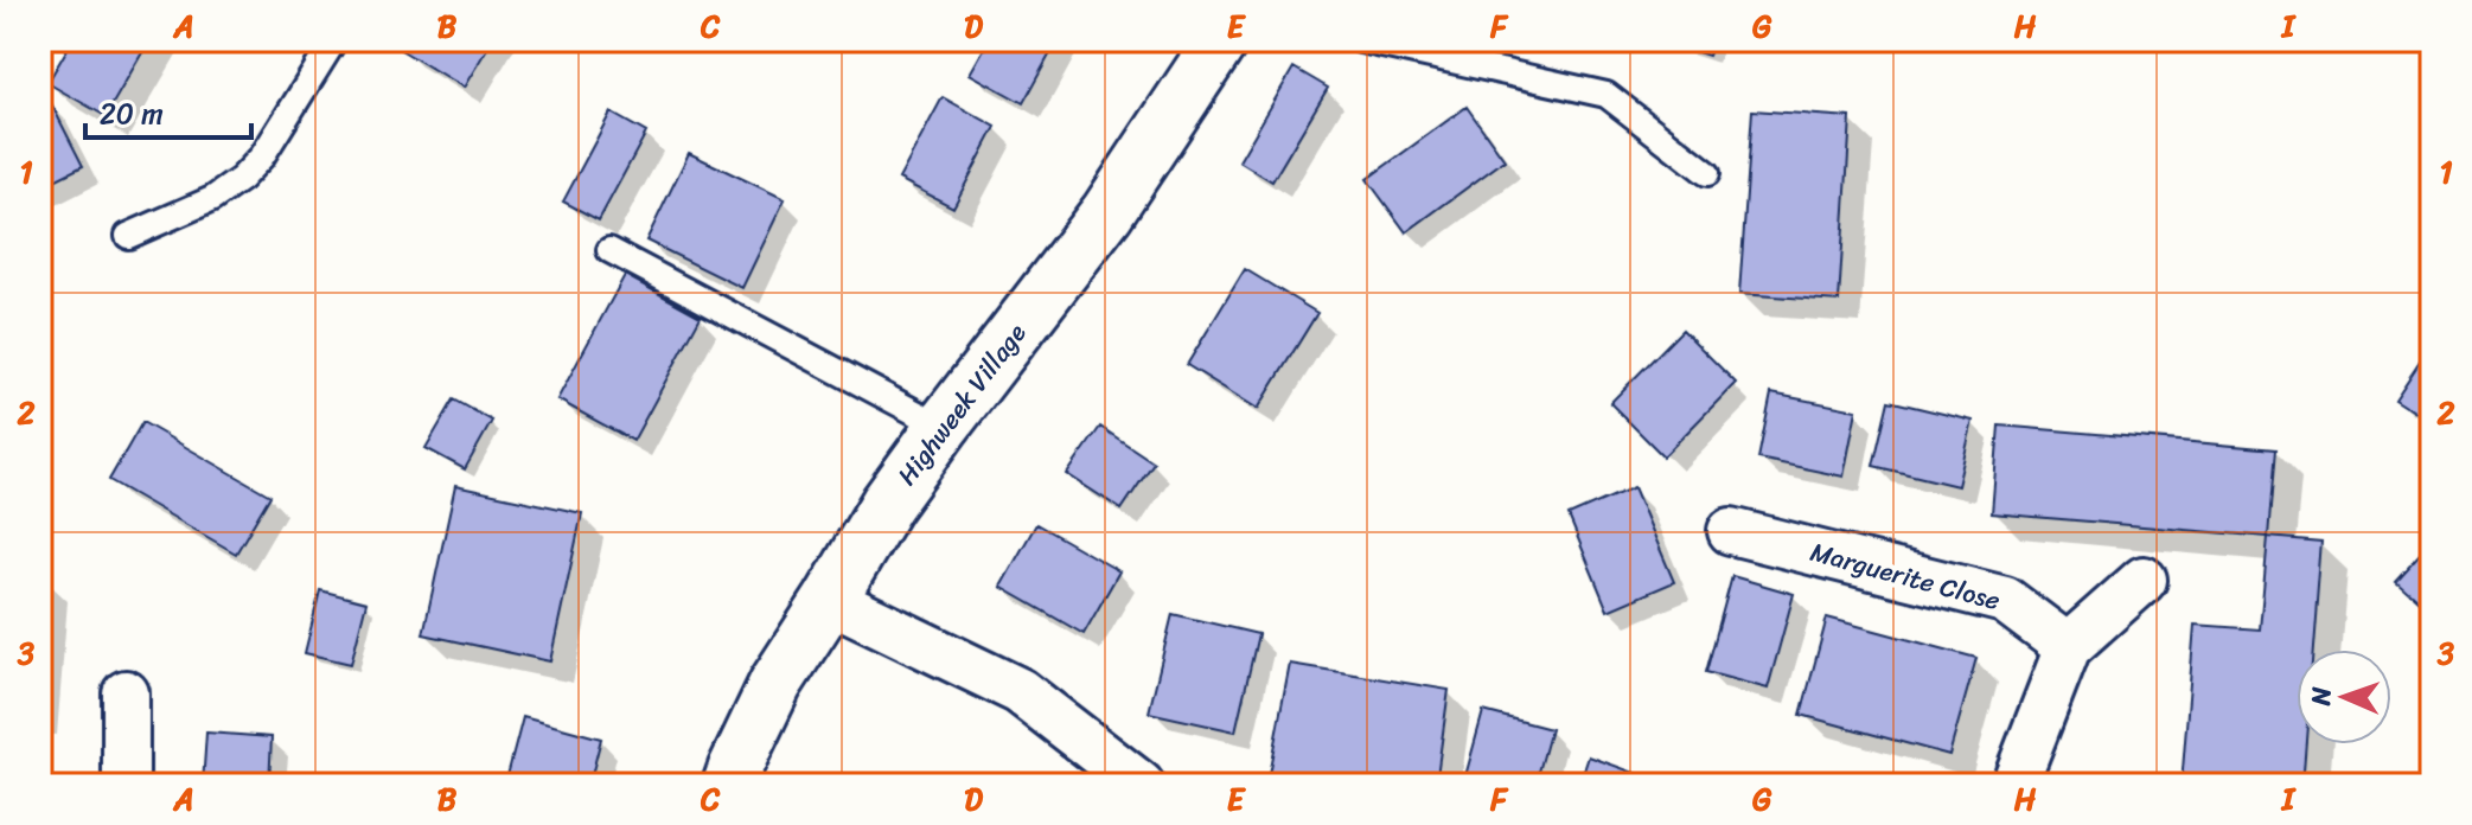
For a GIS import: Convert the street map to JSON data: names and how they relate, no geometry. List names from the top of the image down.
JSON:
{
  "streets": {
    "street": ["Highweek Village", "Marguerite Close"]
  },
  "scale_bar": "20 m",
  "north": "left",
  "grid": {
    "columns": [
      "A",
      "B",
      "C",
      "D",
      "E",
      "F",
      "G",
      "H",
      "I"
    ],
    "rows": ["1", "2", "3"]
  }
}
